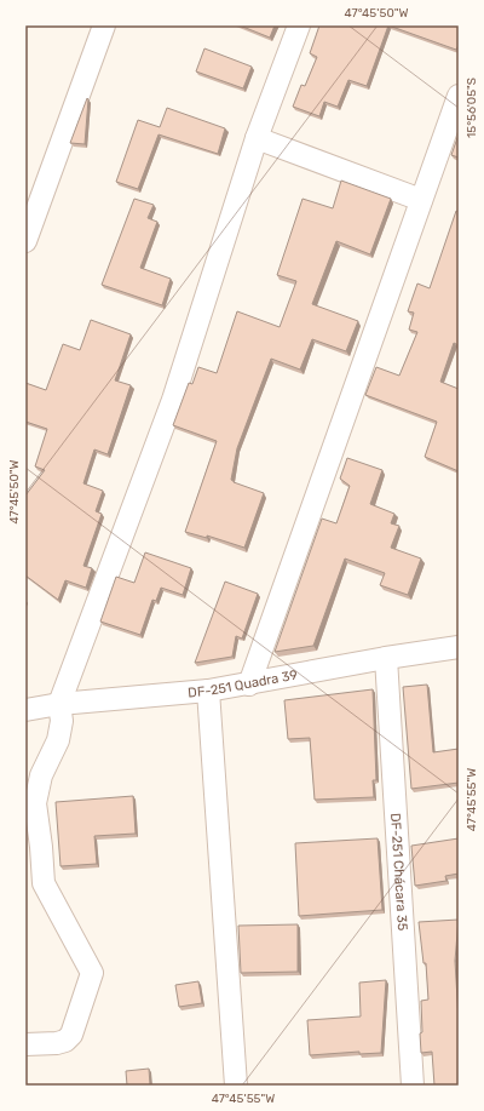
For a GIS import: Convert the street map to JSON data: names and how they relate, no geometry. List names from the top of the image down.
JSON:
{
  "streets": {
    "street": ["DF-251 Quadra 39", "DF-251 Chácara 35"]
  },
  "crossings": [
    ["DF-251 Quadra 39", "DF-251 Chácara 35"]
  ],
  "coordinates": ["47°45'50\"W", "15°56'05\"S", "47°45'55\"W"]
}
